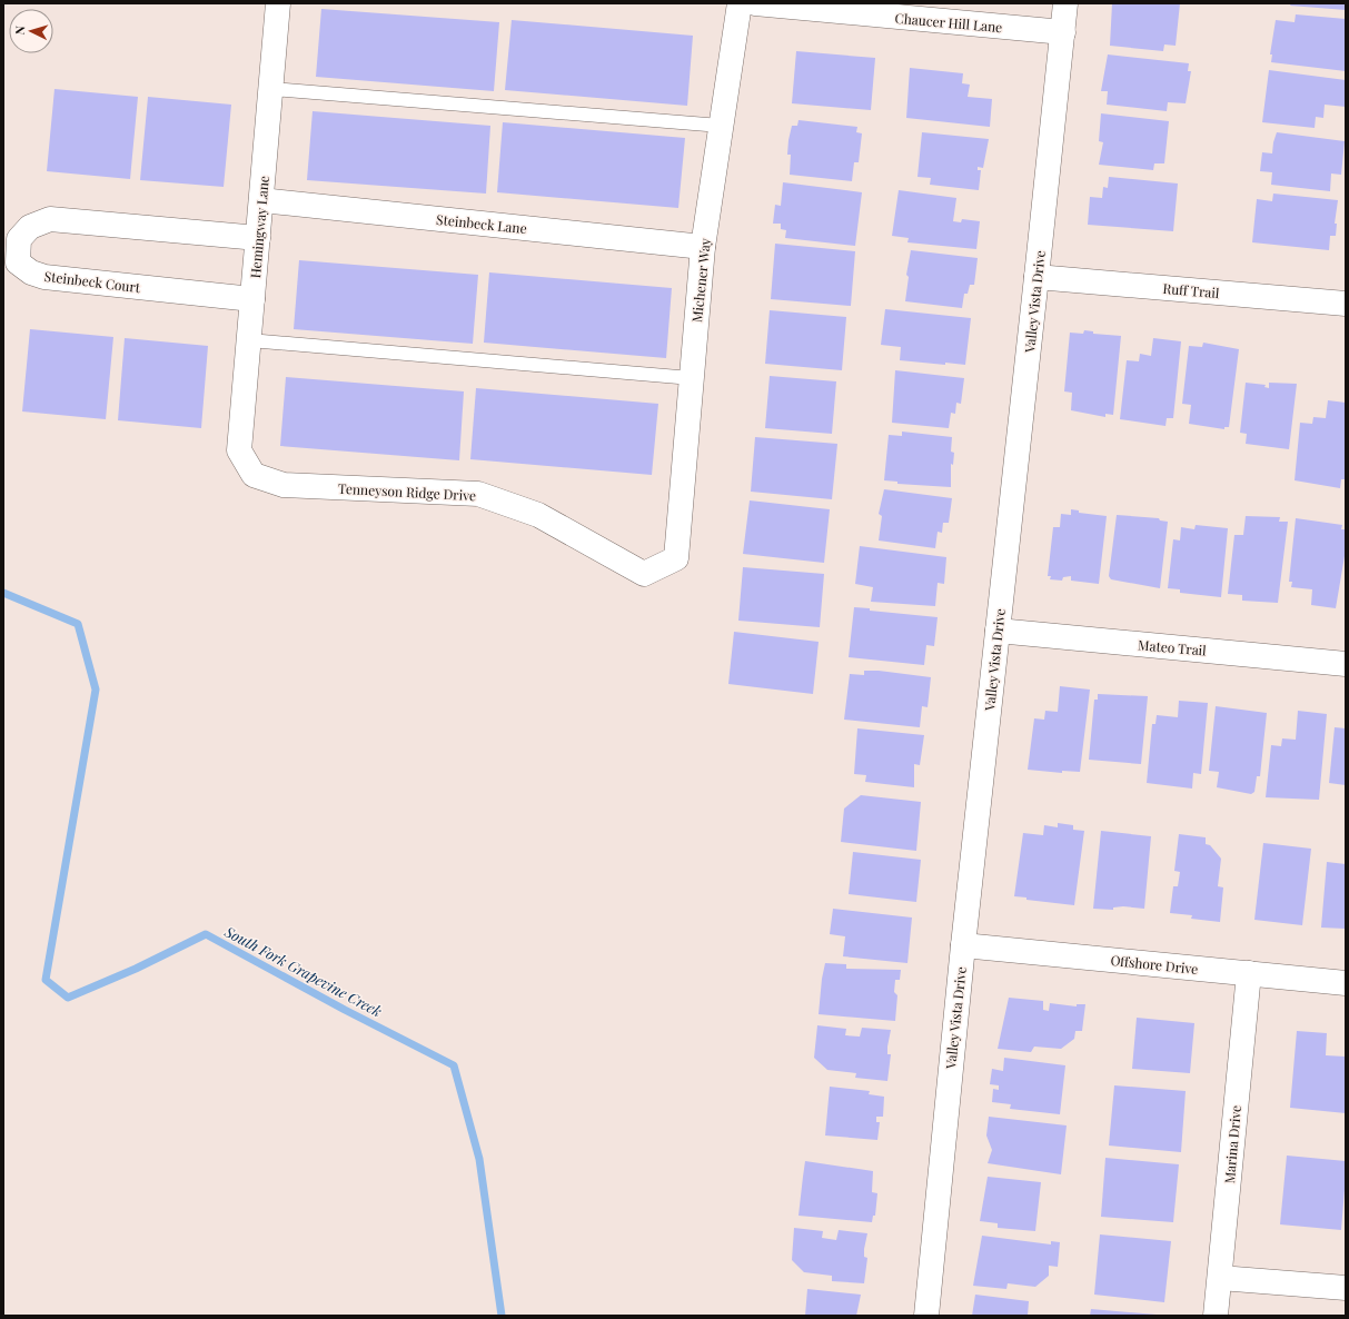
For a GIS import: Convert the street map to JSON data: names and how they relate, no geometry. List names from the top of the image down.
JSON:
{
  "streets": {
    "street": [
      "Chaucer Hill Lane",
      "Steinbeck Lane",
      "Hemingway Lane",
      "Michener Way",
      "Steinbeck Court",
      "Ruff Trail",
      "Valley Vista Drive",
      "Tenneyson Ridge Drive",
      "Mateo Trail",
      "Offshore Drive",
      "Marina Drive"
    ]
  },
  "crossings": [
    ["Chaucer Hill Lane", "Valley Vista Drive"],
    ["Steinbeck Lane", "Hemingway Lane"],
    ["Steinbeck Lane", "Michener Way"],
    ["Hemingway Lane", "Steinbeck Court"],
    ["Hemingway Lane", "Tenneyson Ridge Drive"],
    ["Michener Way", "Tenneyson Ridge Drive"],
    ["Ruff Trail", "Valley Vista Drive"],
    ["Valley Vista Drive", "Mateo Trail"],
    ["Valley Vista Drive", "Offshore Drive"],
    ["Offshore Drive", "Marina Drive"]
  ],
  "water": ["South Fork Grapevine Creek"],
  "north": "left"
}
